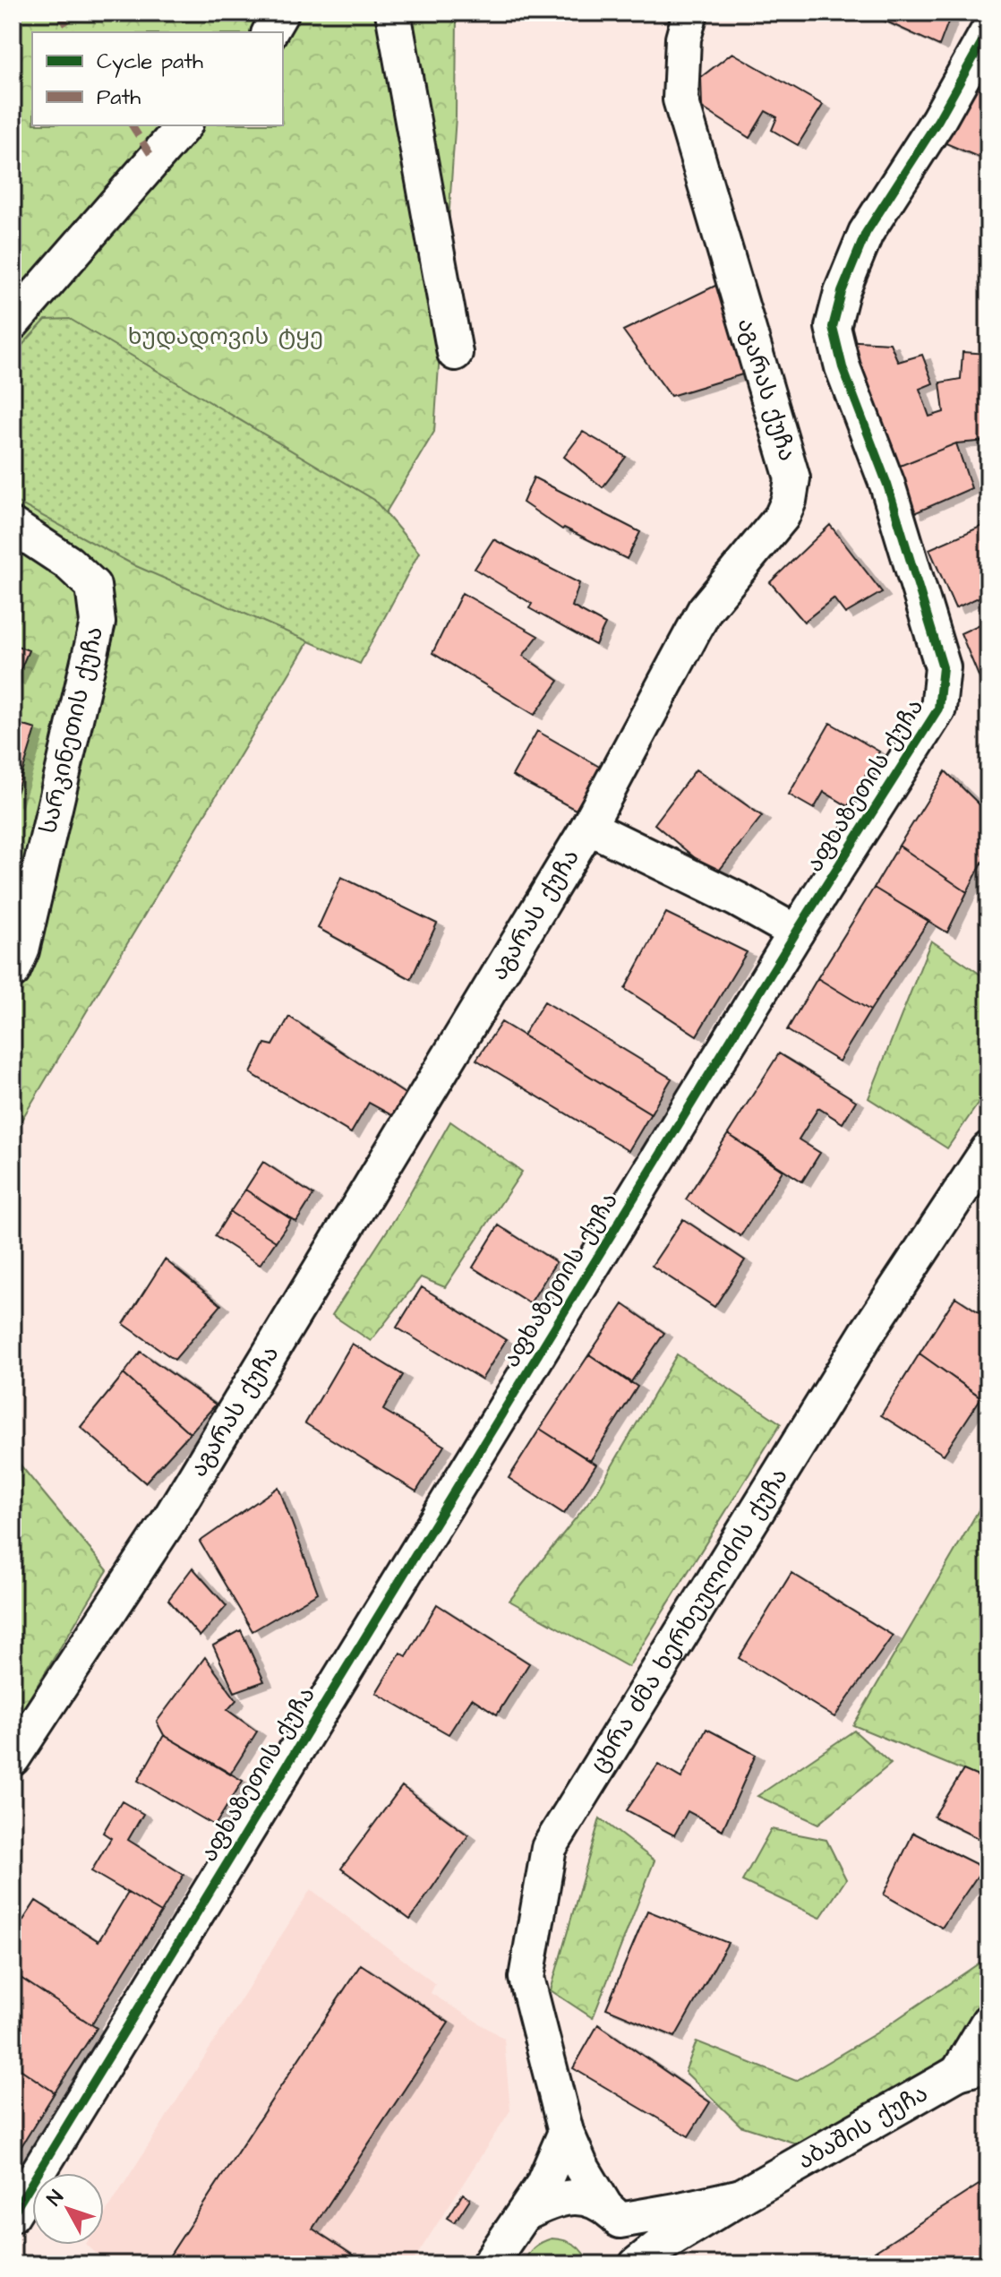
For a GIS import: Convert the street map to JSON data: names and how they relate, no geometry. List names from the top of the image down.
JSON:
{
  "streets": {
    "street": [
      "აგარას ქუჩა",
      "სარკინეთის ქუჩა",
      "აფხაზეთის ქუჩა",
      "ცხრა ძმა ხერხეულიძის ქუჩა",
      "აბაშის ქუჩა"
    ]
  },
  "crossings": [
    ["ცხრა ძმა ხერხეულიძის ქუჩა", "აბაშის ქუჩა"]
  ],
  "parks": ["ხუდადოვის ტყე"],
  "legend": ["Cycle path", "Path"],
  "north": "top left"
}
